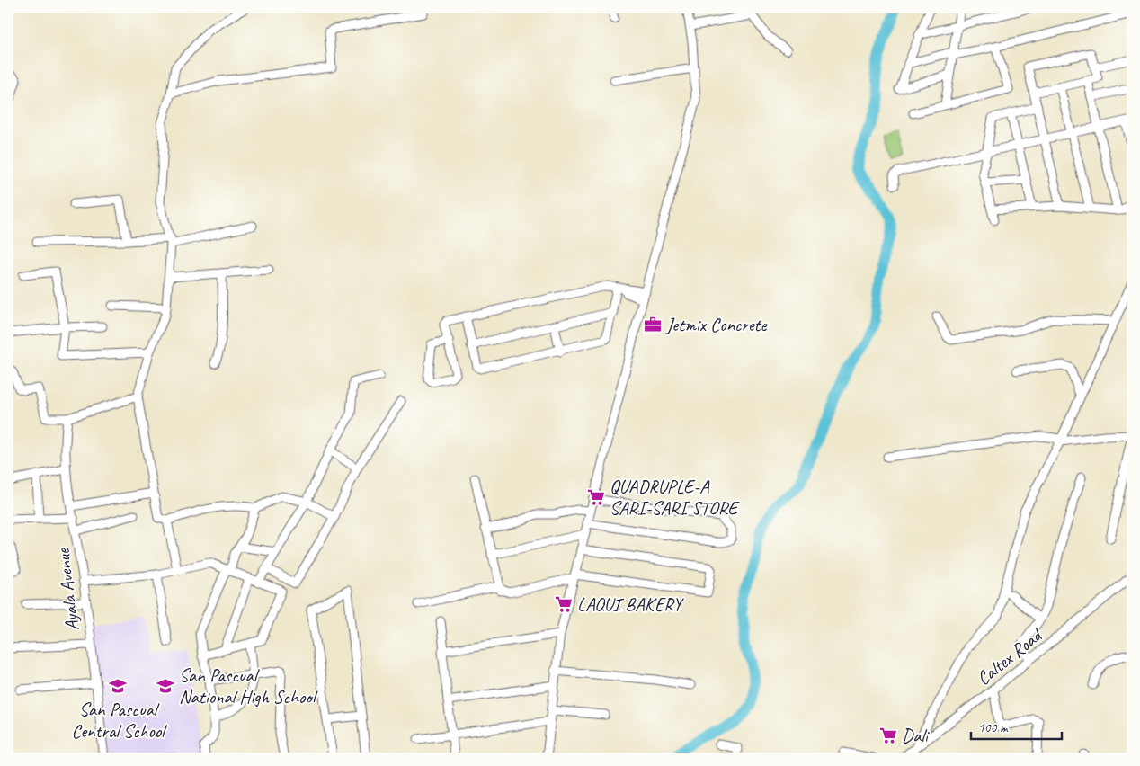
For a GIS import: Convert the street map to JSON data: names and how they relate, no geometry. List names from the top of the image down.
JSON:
{
  "streets": {
    "street": ["Ayala Avenue", "Caltex Road"]
  },
  "places": {
    "office": ["Jetmix Concrete"],
    "supermarket": ["QUADRUPLE-A SARI-SARI STORE", "LAQUI BAKERY", "Dali"],
    "school or university": ["San Pascual Central School", "San Pascual National High School"]
  },
  "scale_bar": "100 m"
}
